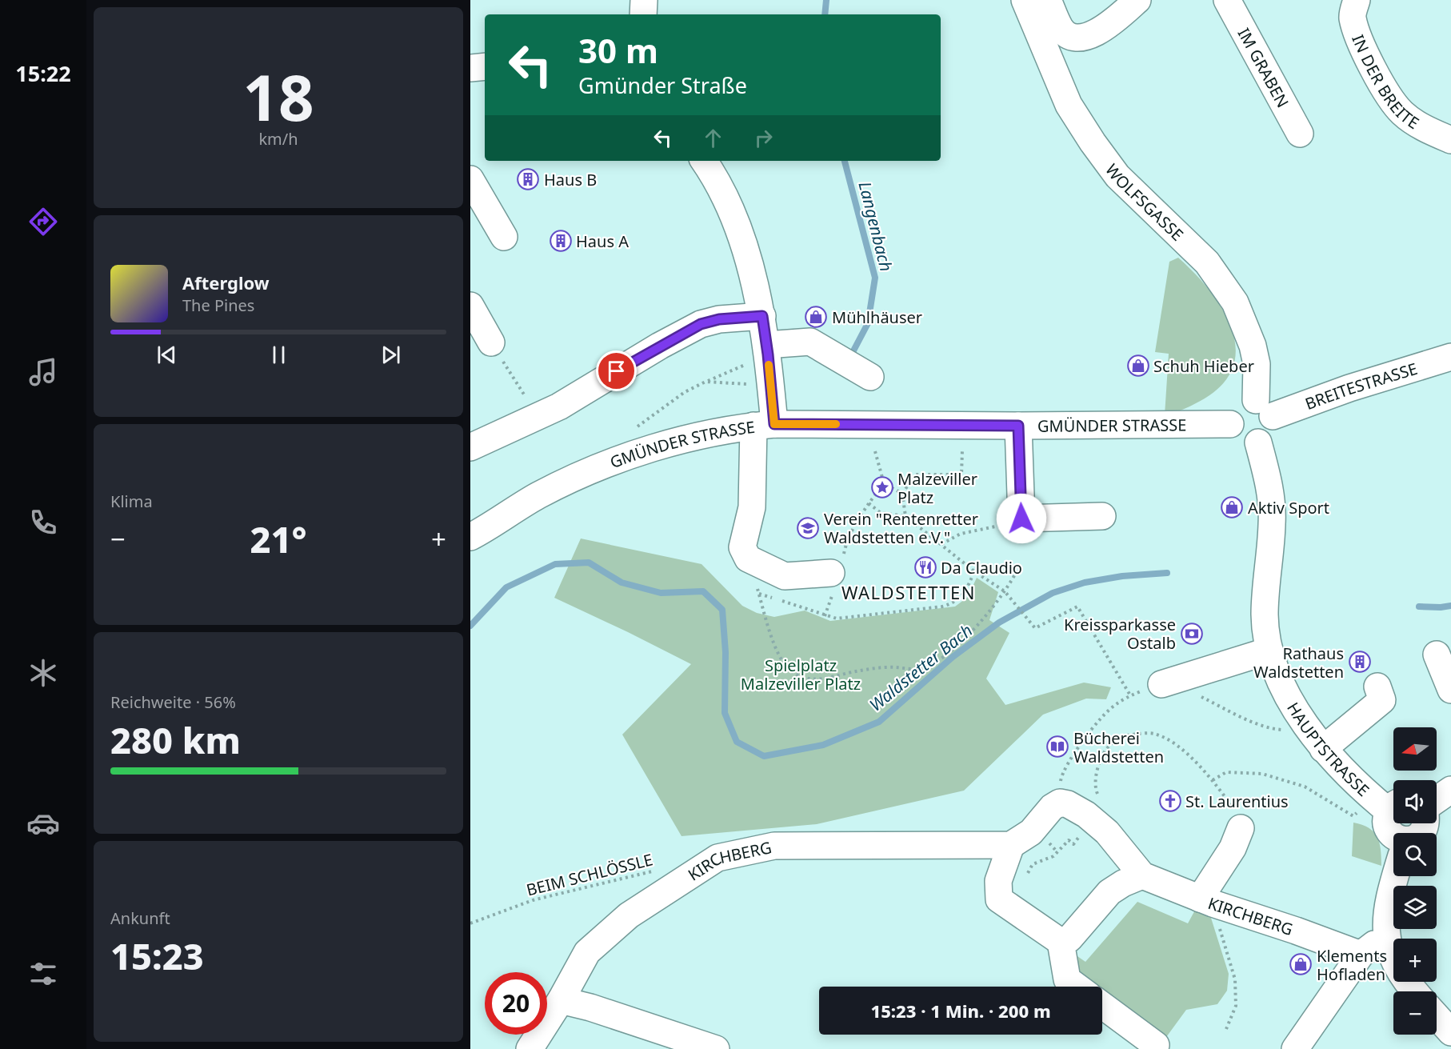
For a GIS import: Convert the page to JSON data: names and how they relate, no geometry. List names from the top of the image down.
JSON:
{
  "streets": {
    "street": [
      "IM GRABEN",
      "IN DER BREITE",
      "WOLFSGASSE",
      "BREITESTRASSE",
      "GMÜNDER STRASSE",
      "HAUPTSTRASSE",
      "KIRCHBERG"
    ],
    "path": ["BEIM SCHLÖSSLE"]
  },
  "crossings": [
    ["WOLFSGASSE", "BREITESTRASSE"],
    ["WOLFSGASSE", "GMÜNDER STRASSE"],
    ["WOLFSGASSE", "HAUPTSTRASSE"],
    ["BREITESTRASSE", "GMÜNDER STRASSE"],
    ["BREITESTRASSE", "HAUPTSTRASSE"],
    ["GMÜNDER STRASSE", "HAUPTSTRASSE"]
  ],
  "districts": ["WALDSTETTEN"],
  "water": ["Langenbach", "Waldstetter Bach"],
  "parks": ["Spielplatz Malzeviller Platz"],
  "places": {
    "building": ["Haus B", "Haus A", "Rathaus Waldstetten"],
    "shop": [
      "Mühlhäuser",
      "Schuh Hieber",
      "Aktiv Sport",
      "Klements Hofladen"
    ],
    "place": ["Malzeviller Platz"],
    "school or university": ["Verein \"Rentenretter Waldstetten e.V.\""],
    "restaurant": ["Da Claudio"],
    "bank": ["Kreissparkasse Ostalb"],
    "library": ["Bücherei Waldstetten"],
    "church": ["St. Laurentius"]
  },
  "north": "left",
  "page": {
    "tabs": "15:22",
    "tile": [
      ["18", "km/h"],
      "Klima",
      ["Reichweite · 56%", "280 km"],
      ["Ankunft", "15:23"]
    ],
    "turn": ["30 m", "Gmünder Straße"],
    "song": ["Afterglow", "The Pines"],
    "heat": ["−", "21°", "+"],
    "map_buttons": ["+", "−"],
    "limit": "20",
    "trip": "15:23 · 1 Min. · 200 m"
  }
}
